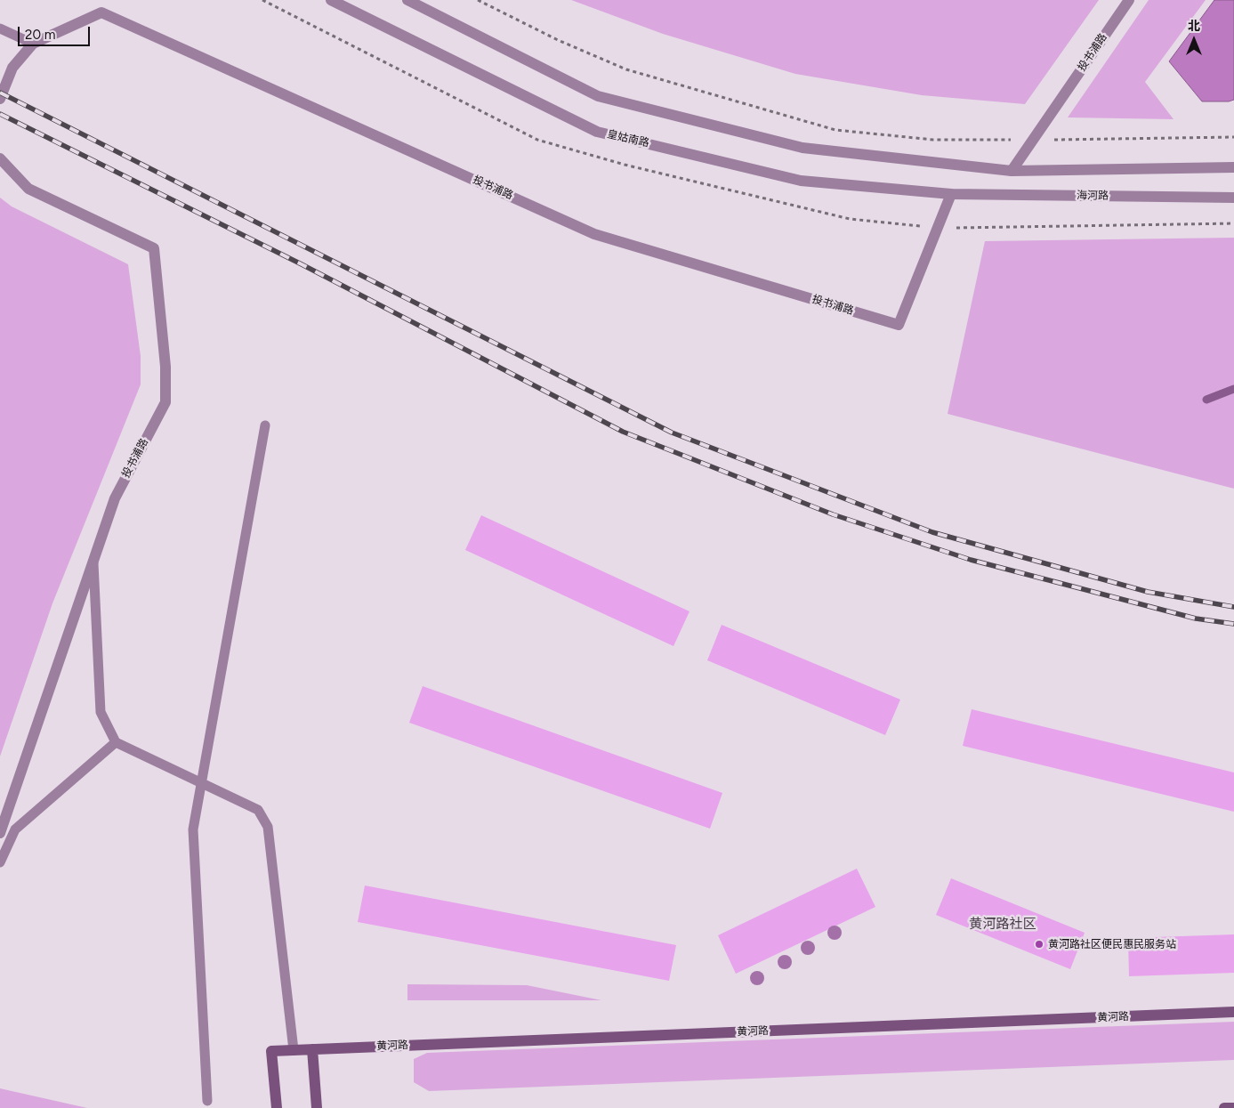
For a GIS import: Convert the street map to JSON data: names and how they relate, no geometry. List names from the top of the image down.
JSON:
{
  "streets": {
    "main road": ["黄河路"],
    "street": ["投书浦路", "皇姑南路", "海河路"]
  },
  "crossings": [
    ["投书浦路", "皇姑南路"],
    ["投书浦路", "海河路"],
    ["皇姑南路", "海河路"]
  ],
  "districts": ["黄河路社区"],
  "places": ["黄河路社区便民惠民服务站"],
  "scale_bar": "20 m",
  "north": "top"
}
